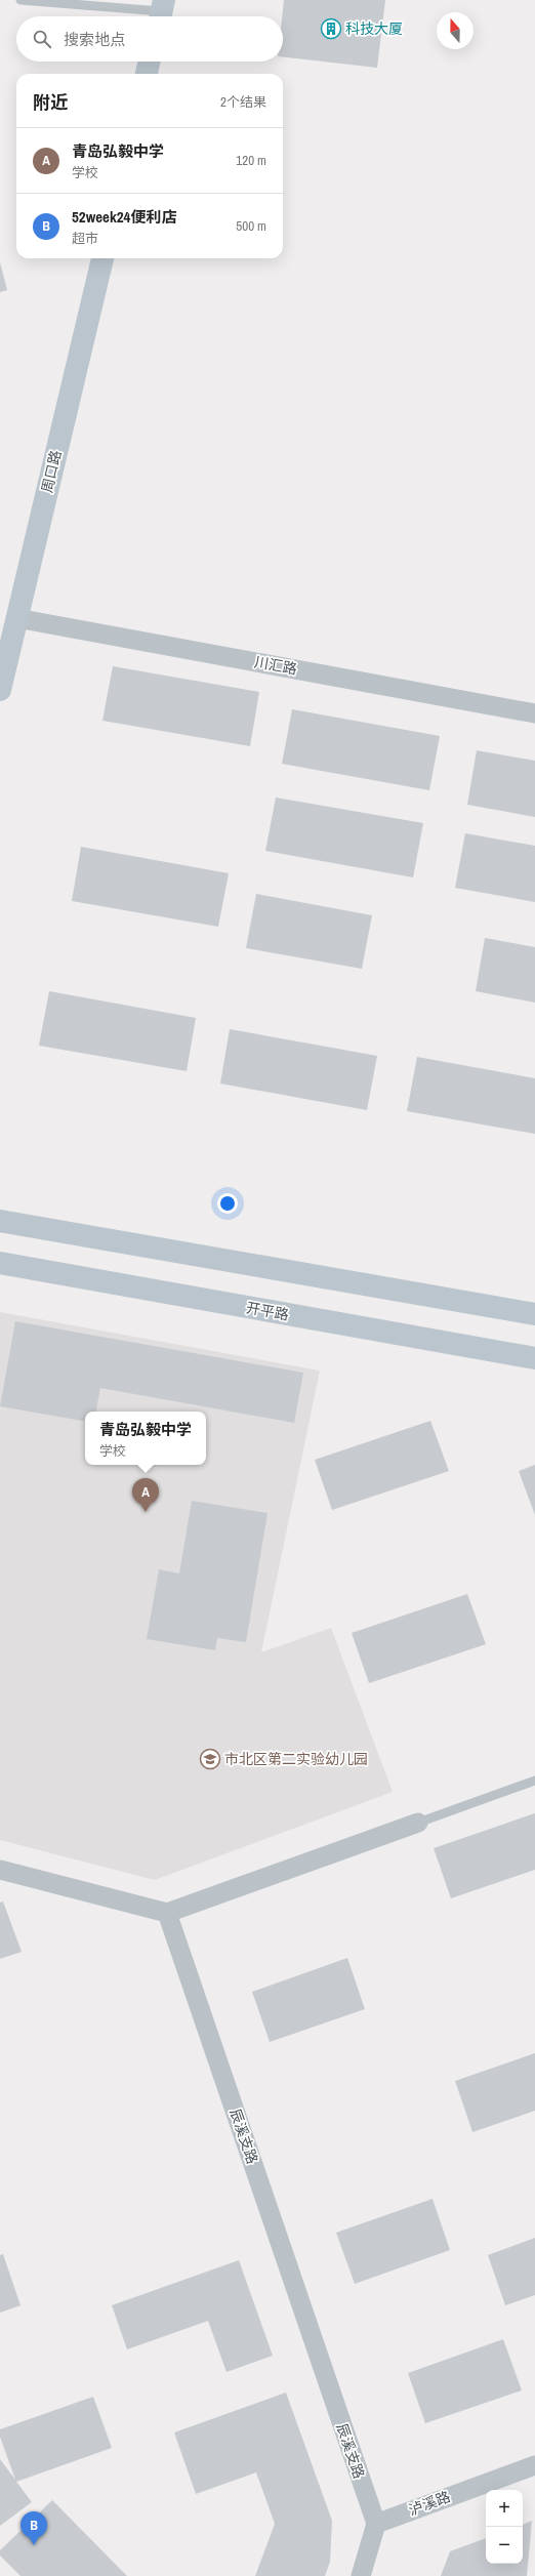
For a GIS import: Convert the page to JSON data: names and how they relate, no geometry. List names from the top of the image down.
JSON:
{
  "streets": {
    "main road": ["周口路", "开平路"],
    "street": ["川汇路", "辰溪支路", "泸溪路"]
  },
  "crossings": [
    ["周口路", "川汇路"],
    ["辰溪支路", "泸溪路"]
  ],
  "places": {
    "building": ["科技大厦"],
    "school or university": ["市北区第二实验幼儿园"]
  },
  "north": "top",
  "page": {
    "search": "搜索地点",
    "heading": ["附近", "2个结果"],
    "list": [
      {
        "mark": "A",
        "name": "青岛弘毅中学",
        "note": "学校",
        "value": "120 m"
      },
      {
        "mark": "B",
        "name": "52week24便利店",
        "note": "超市",
        "value": "500 m"
      }
    ],
    "popup": ["青岛弘毅中学", "学校"],
    "pins": ["A", "B"],
    "map_buttons": ["+", "−"]
  }
}
